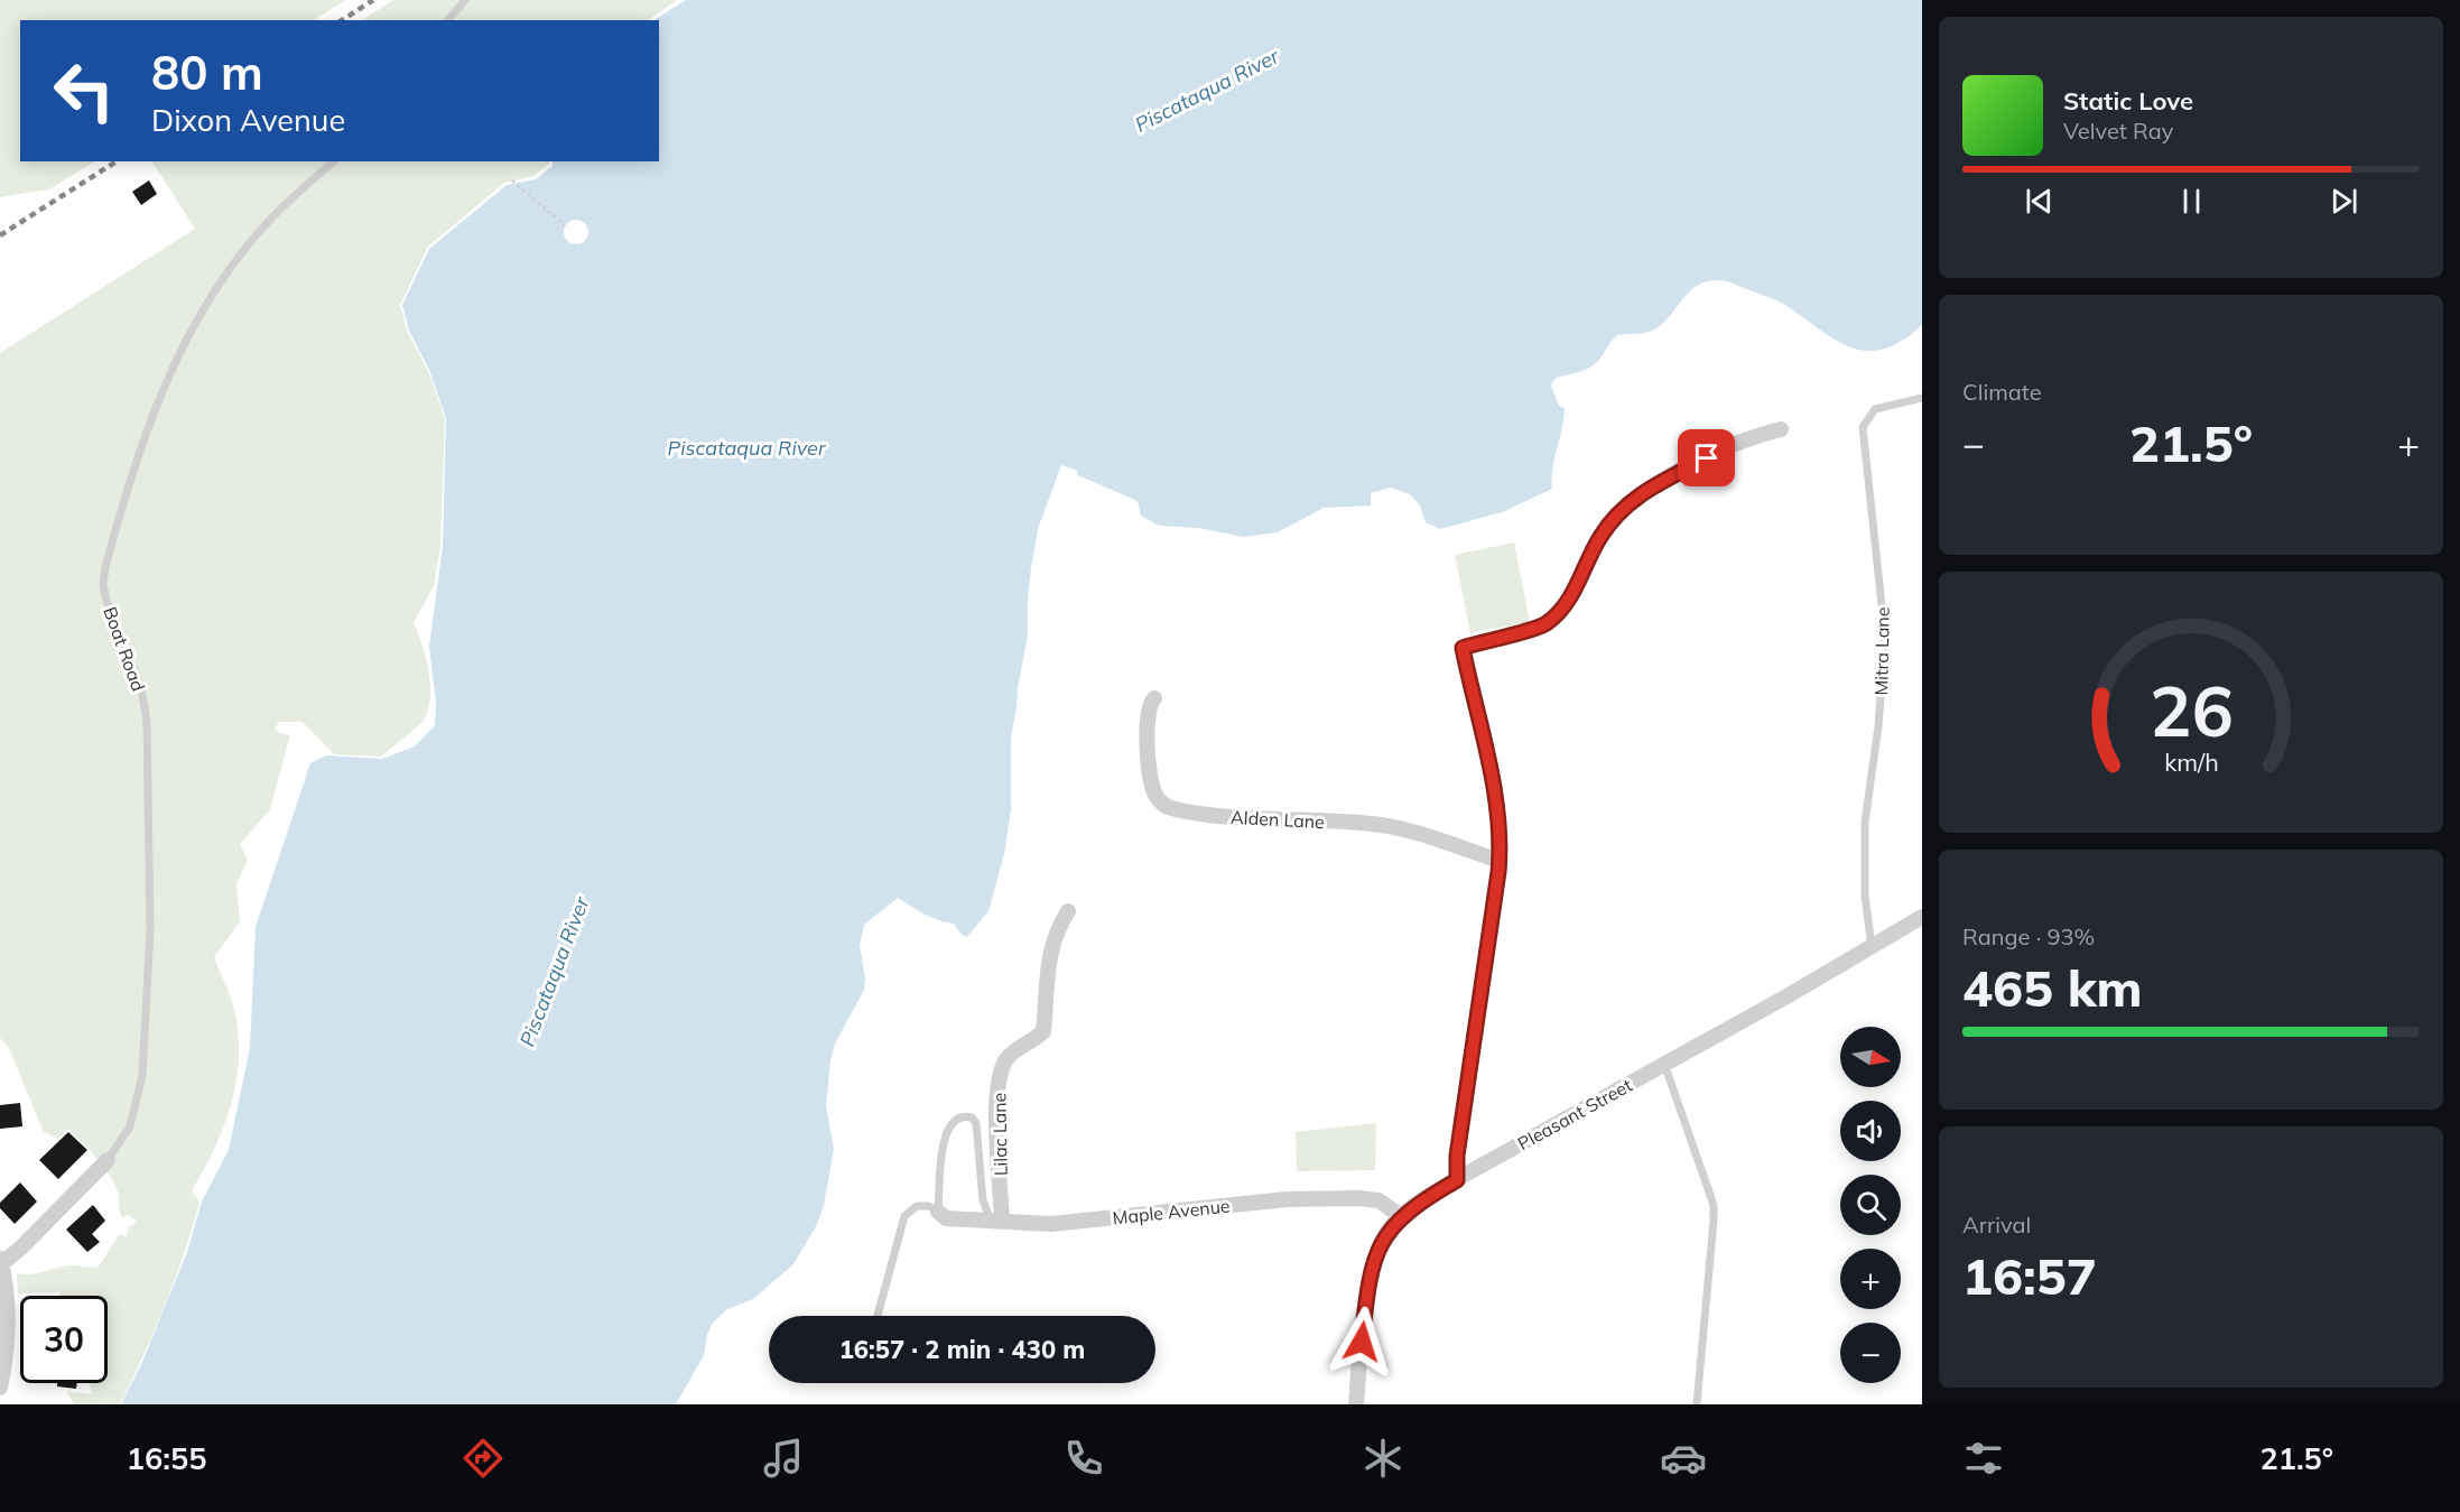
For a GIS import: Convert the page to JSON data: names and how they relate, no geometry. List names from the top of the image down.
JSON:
{
  "streets": {
    "street": [
      "Alden Lane",
      "Pleasant Street",
      "Lilac Lane",
      "Maple Avenue"
    ],
    "lane": ["Boat Road", "Mitra Lane"]
  },
  "crossings": [
    ["Mitra Lane", "Pleasant Street"],
    ["Pleasant Street", "Maple Avenue"],
    ["Lilac Lane", "Maple Avenue"]
  ],
  "water": ["Piscataqua River"],
  "north": "right",
  "page": {
    "turn": ["80 m", "Dixon Avenue"],
    "song": ["Static Love", "Velvet Ray"],
    "tile": [
      "Climate",
      ["Range · 93%", "465 km"],
      ["Arrival", "16:57"]
    ],
    "heat": ["−", "21.5°", "+"],
    "map_buttons": ["+", "−"],
    "limit": "30",
    "trip": "16:57 · 2 min · 430 m",
    "tabs": ["16:55", "21.5°"],
    "gauge": ["26", "km/h"]
  }
}
